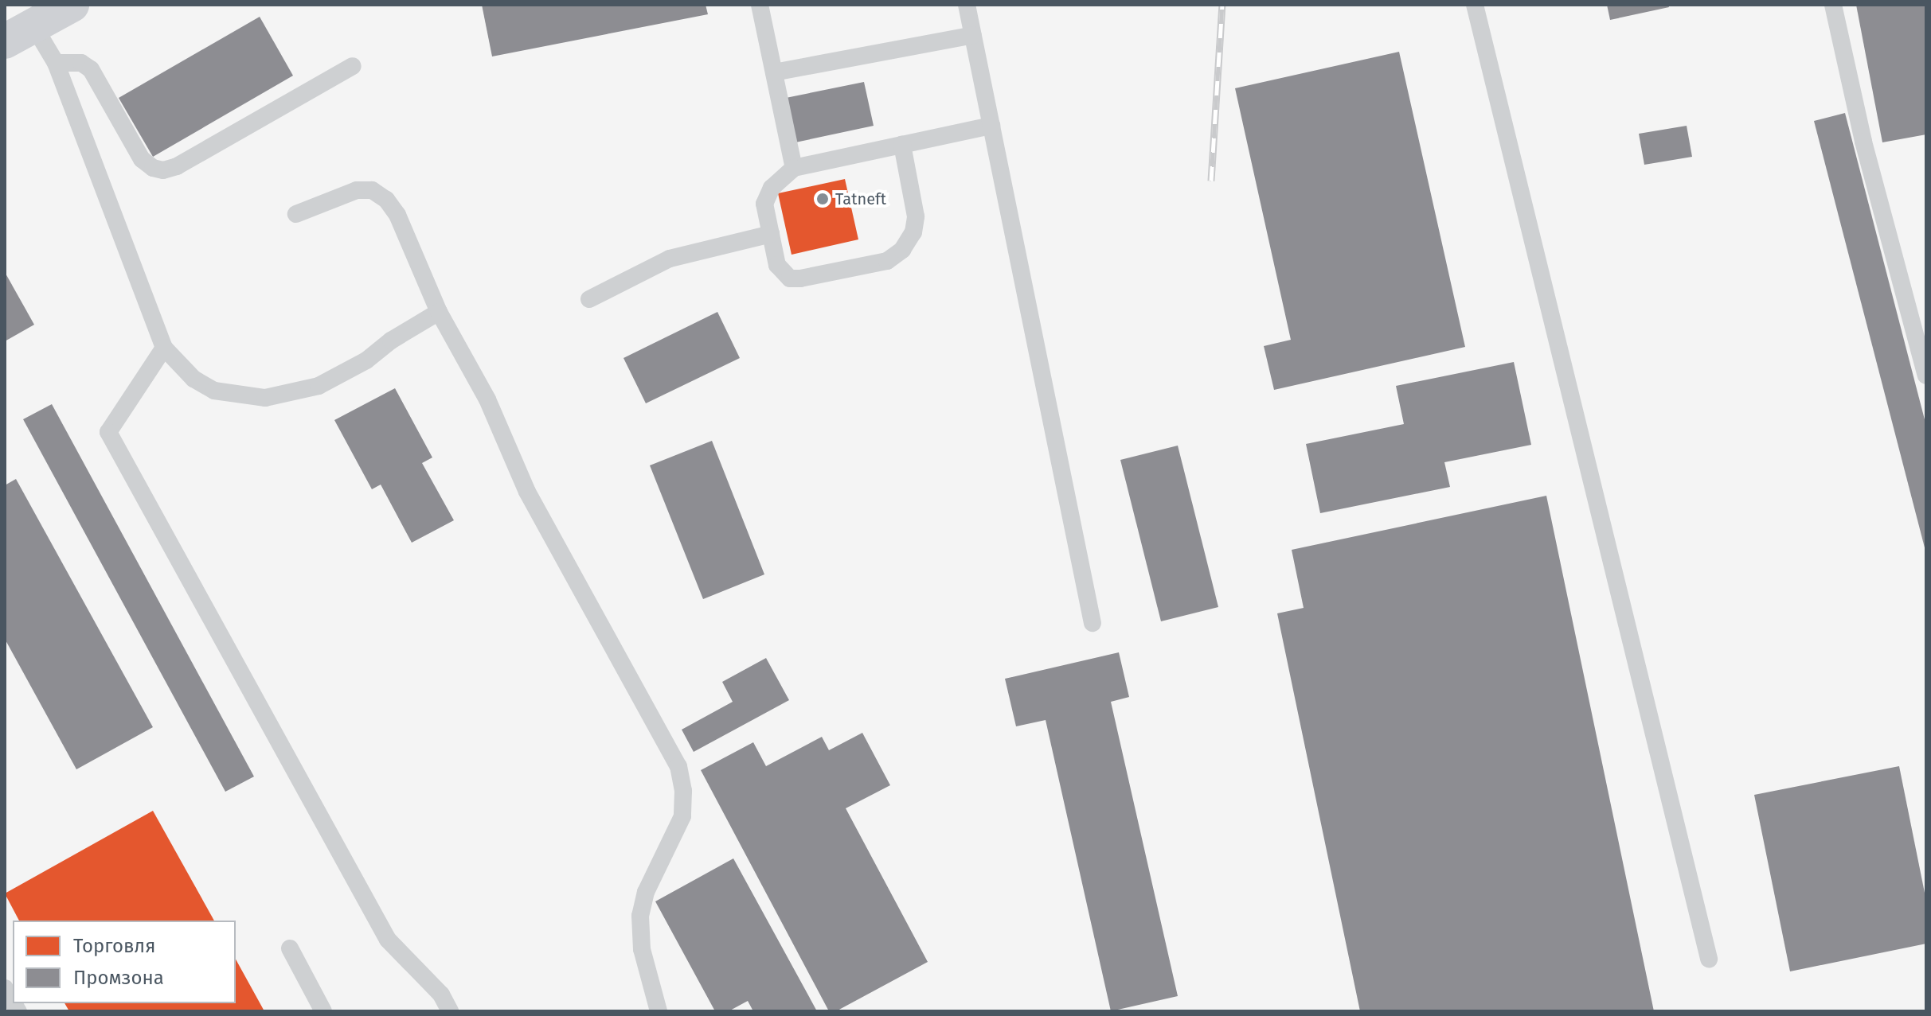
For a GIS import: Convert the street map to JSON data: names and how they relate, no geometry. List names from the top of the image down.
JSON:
{
  "places": ["Tatneft"],
  "legend": ["Торговля", "Промзона"]
}
